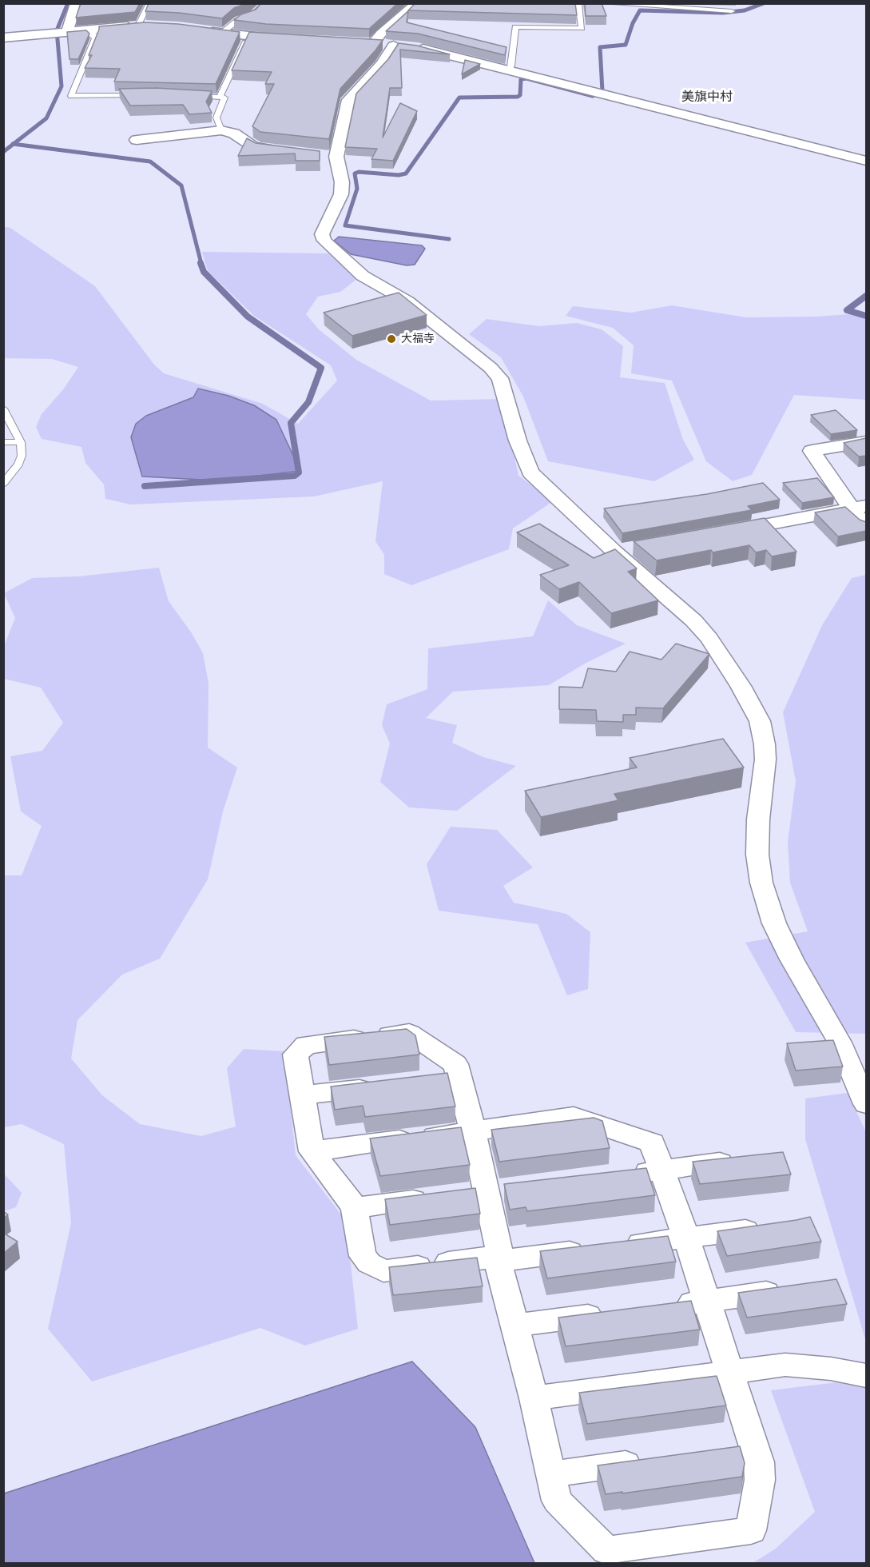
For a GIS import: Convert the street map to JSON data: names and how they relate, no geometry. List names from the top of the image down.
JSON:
{
  "districts": ["美旗中村"],
  "places": ["大福寺"]
}
